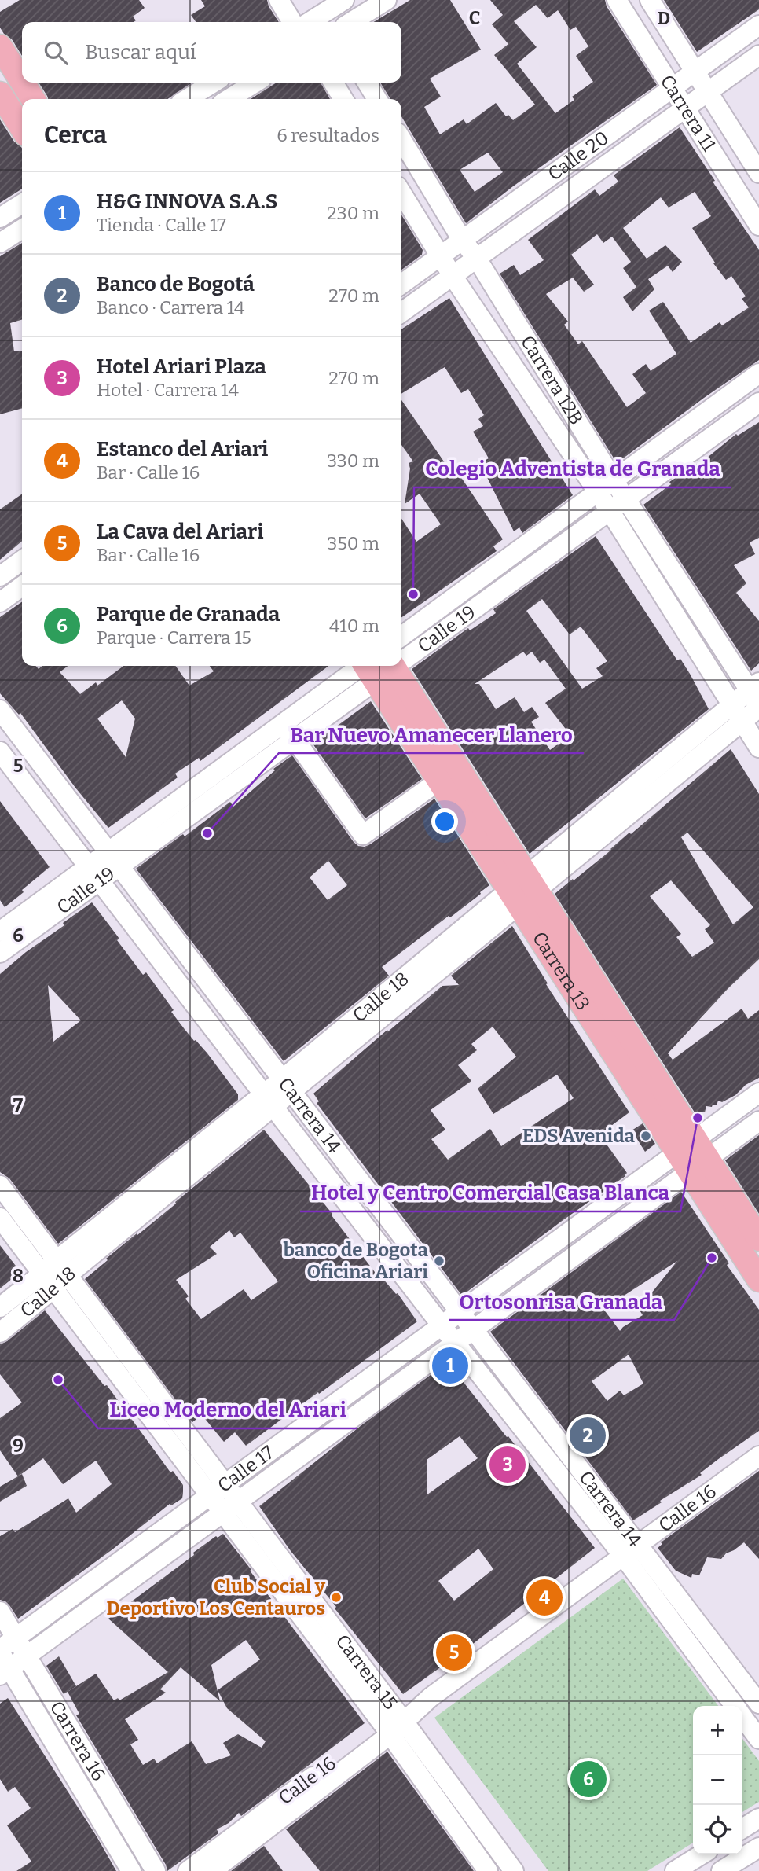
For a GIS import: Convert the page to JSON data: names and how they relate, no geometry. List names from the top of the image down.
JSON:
{
  "streets": {
    "main road": ["Carrera 13"],
    "street": [
      "Carrera 11",
      "Calle 20",
      "Carrera 12B",
      "Calle 19",
      "Calle 18",
      "Carrera 14",
      "Calle 17",
      "Calle 16",
      "Carrera 15",
      "Carrera 16"
    ]
  },
  "crossings": [
    ["Carrera 11", "Calle 20"],
    ["Calle 20", "Carrera 12B"],
    ["Carrera 12B", "Calle 19"],
    ["Carrera 12B", "Calle 18"],
    ["Calle 19", "Carrera 13"],
    ["Calle 19", "Carrera 14"],
    ["Carrera 13", "Calle 18"],
    ["Carrera 13", "Calle 17"],
    ["Calle 18", "Carrera 14"],
    ["Calle 18", "Carrera 15"],
    ["Carrera 14", "Calle 17"],
    ["Carrera 14", "Calle 16"],
    ["Calle 17", "Carrera 15"],
    ["Calle 17", "Carrera 16"],
    ["Calle 16", "Carrera 15"]
  ],
  "places": [
    "Colegio Adventista de Granada",
    "Bar Nuevo Amanecer Llanero",
    "Hotel y Centro Comercial Casa Blanca",
    "EDS Avenida",
    "Ortosonrisa Granada",
    "banco de Bogota Oficina Ariari",
    "Liceo Moderno del Ariari",
    "Club Social y Deportivo Los Centauros"
  ],
  "page": {
    "search": "Buscar aquí",
    "heading": ["Cerca", "6 resultados"],
    "list": [
      {
        "mark": "1",
        "name": "H&G INNOVA S.A.S",
        "note": "Tienda · Calle 17",
        "value": "230 m"
      },
      {
        "mark": "2",
        "name": "Banco de Bogotá",
        "note": "Banco · Carrera 14",
        "value": "270 m"
      },
      {
        "mark": "3",
        "name": "Hotel Ariari Plaza",
        "note": "Hotel · Carrera 14",
        "value": "270 m"
      },
      {
        "mark": "4",
        "name": "Estanco del Ariari",
        "note": "Bar · Calle 16",
        "value": "330 m"
      },
      {
        "mark": "5",
        "name": "La Cava del Ariari",
        "note": "Bar · Calle 16",
        "value": "350 m"
      },
      {
        "mark": "6",
        "name": "Parque de Granada",
        "note": "Parque · Carrera 15",
        "value": "410 m"
      }
    ],
    "pins": [
      "1",
      "2",
      "3",
      "4",
      "5",
      "6"
    ],
    "map_buttons": ["+", "−"]
  },
  "grid": {
    "columns": ["C", "D"],
    "rows": [
      "5",
      "6",
      "7",
      "8",
      "9"
    ]
  }
}
